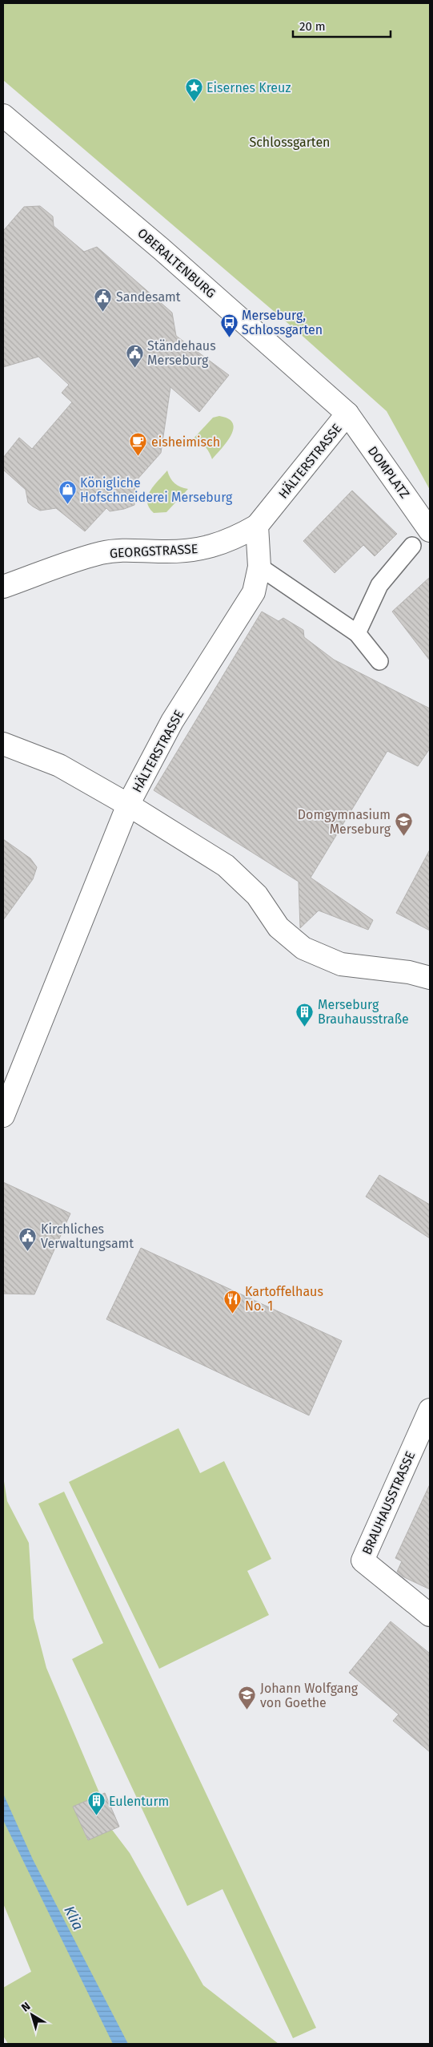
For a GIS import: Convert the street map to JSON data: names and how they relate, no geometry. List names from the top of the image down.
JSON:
{
  "streets": {
    "street": [
      "OBERALTENBURG",
      "HÄLTERSTRASSE",
      "DOMPLATZ",
      "GEORGSTRASSE",
      "BRAUHAUSSTRASSE"
    ]
  },
  "crossings": [
    ["OBERALTENBURG", "HÄLTERSTRASSE"],
    ["OBERALTENBURG", "DOMPLATZ"],
    ["HÄLTERSTRASSE", "DOMPLATZ"],
    ["HÄLTERSTRASSE", "GEORGSTRASSE"]
  ],
  "water": ["Klia"],
  "parks": ["Schlossgarten"],
  "places": {
    "place": ["Eisernes Kreuz"],
    "public building": ["Sandesamt", "Ständehaus Merseburg", "Kirchliches Verwaltungsamt"],
    "bus stop": ["Merseburg, Schlossgarten"],
    "cafe": ["eisheimisch"],
    "shop": ["Königliche Hofschneiderei Merseburg"],
    "school or university": ["Domgymnasium Merseburg", "Johann Wolfgang von Goethe"],
    "building": ["Merseburg Brauhausstraße", "Eulenturm"],
    "restaurant": ["Kartoffelhaus No. 1"]
  },
  "scale_bar": "20 m",
  "north": "top left"
}
